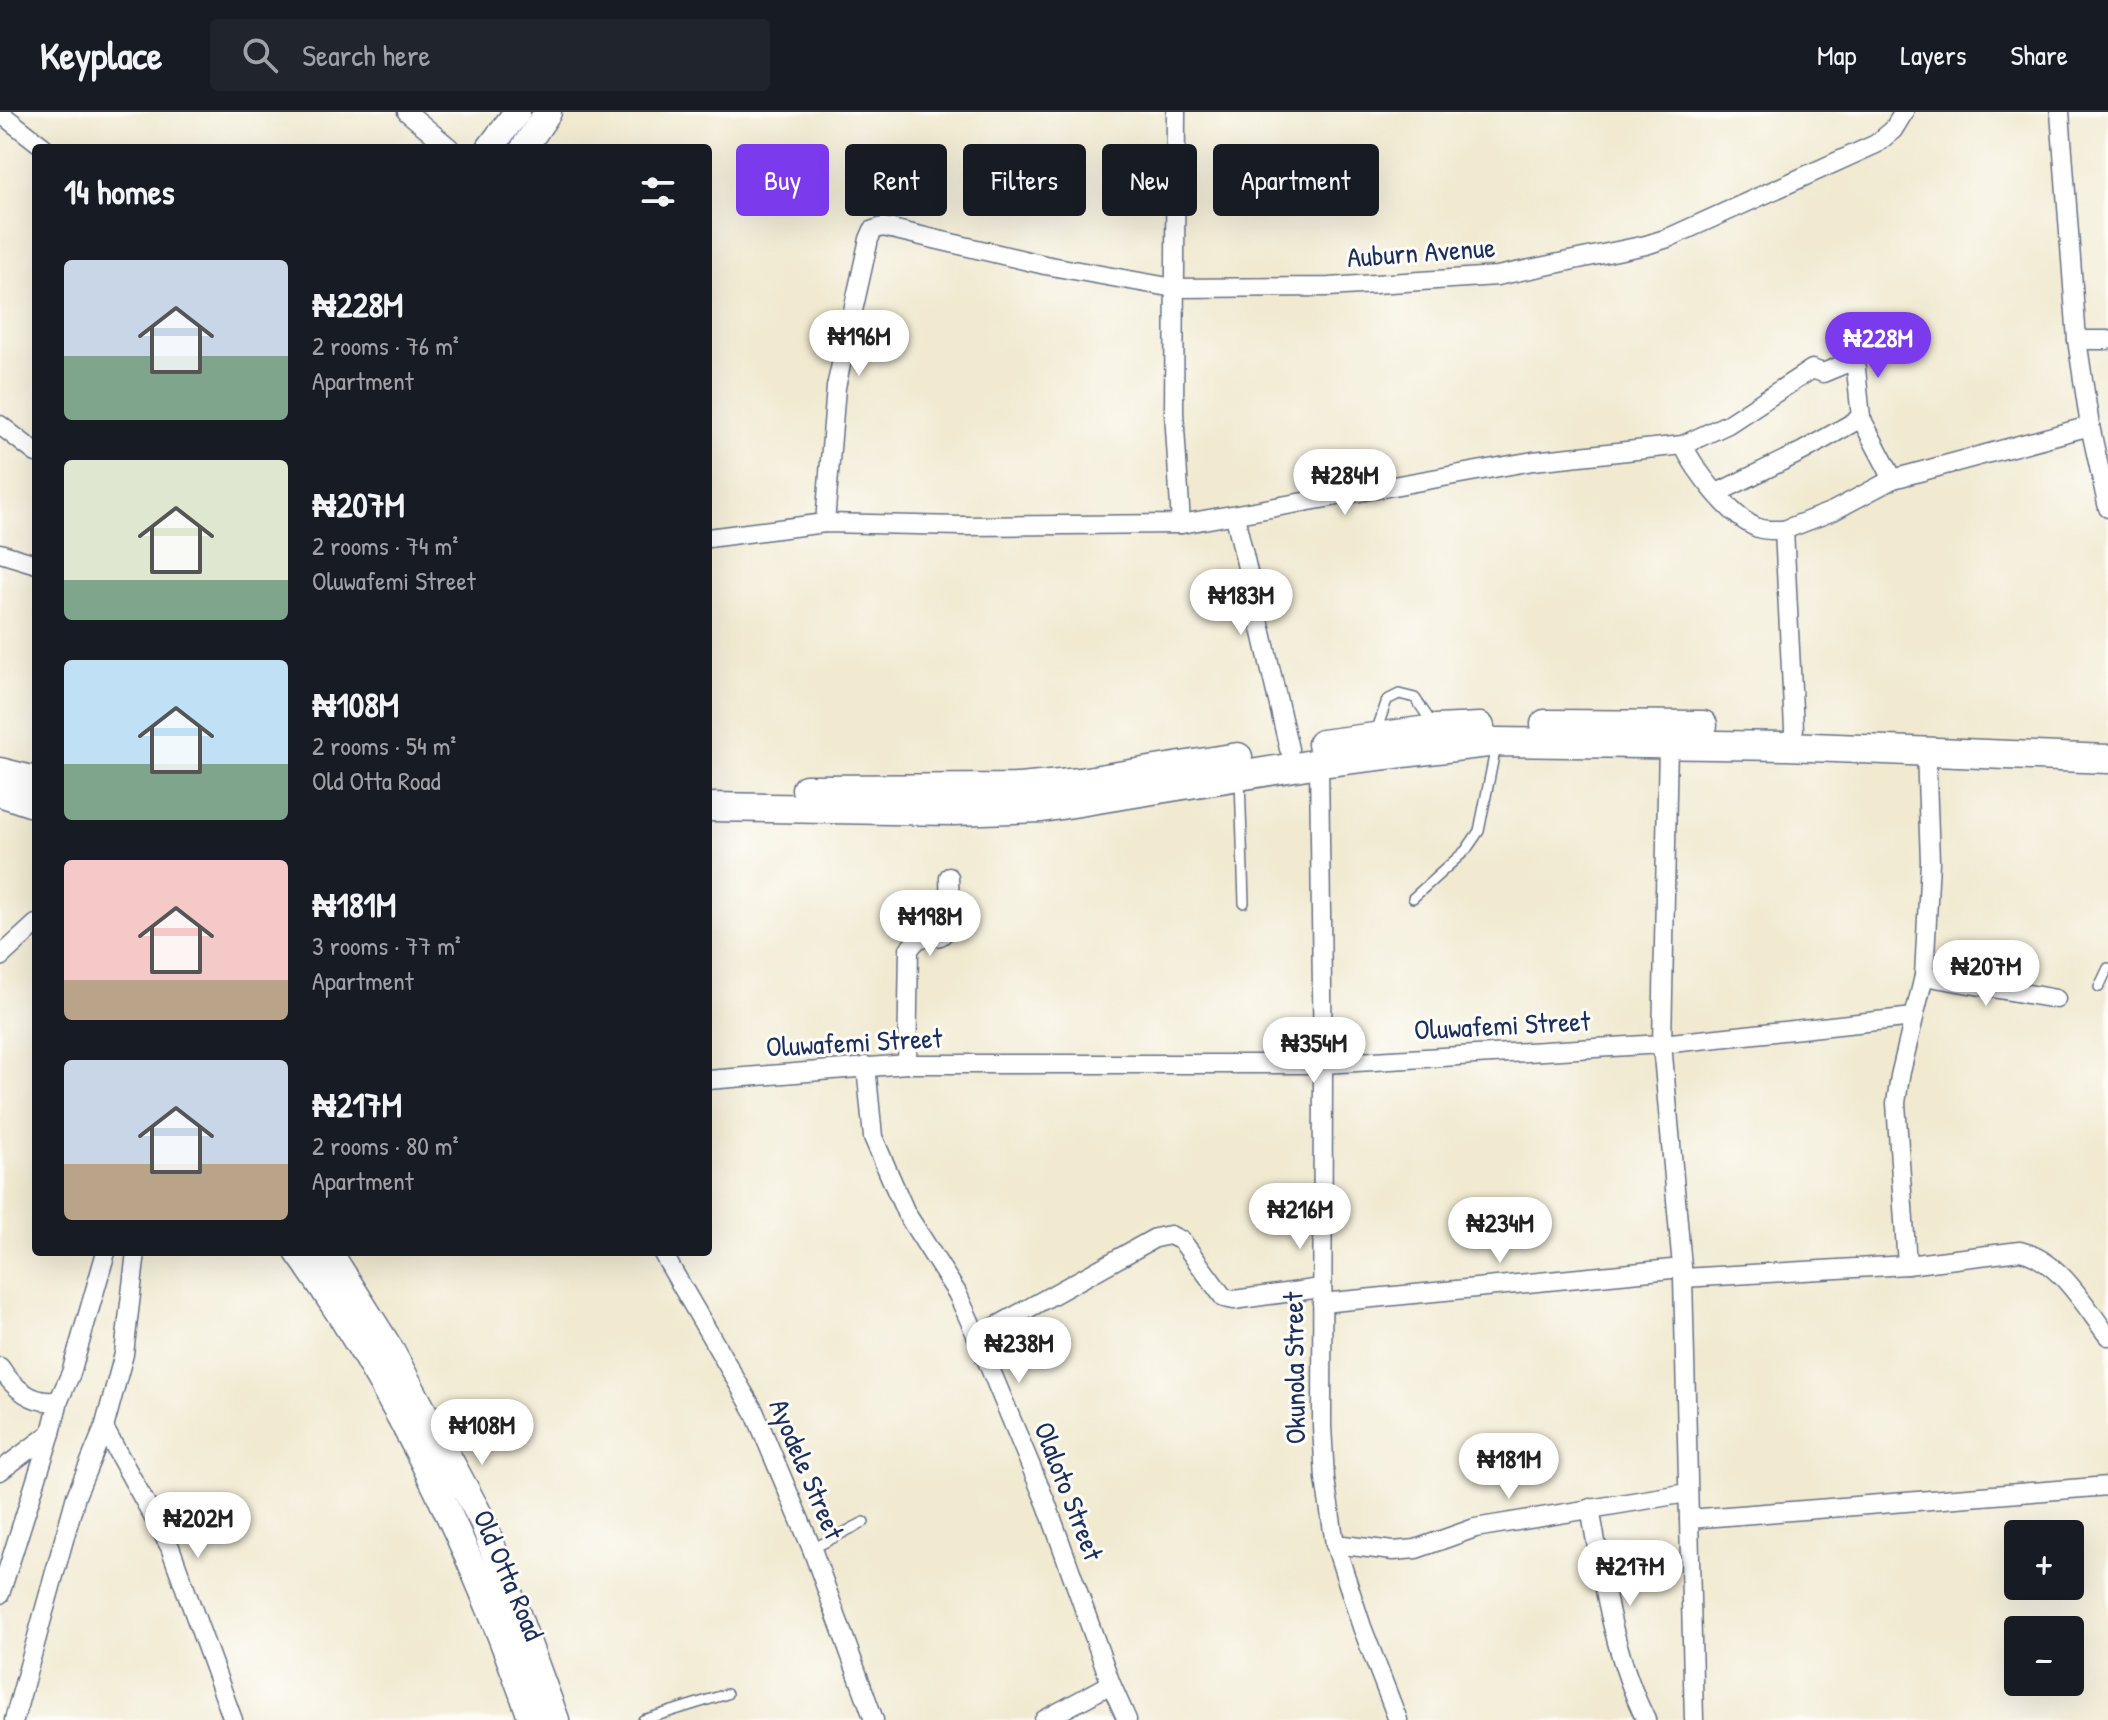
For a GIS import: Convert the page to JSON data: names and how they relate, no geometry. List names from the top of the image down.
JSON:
{
  "streets": {
    "street": [
      "Auburn Avenue",
      "Oluwafemi Street",
      "Okunola Street",
      "Ayodele Street",
      "Olaloto Street",
      "Old Otta Road"
    ]
  },
  "crossings": [
    ["Oluwafemi Street", "Okunola Street"],
    ["Oluwafemi Street", "Olaloto Street"]
  ],
  "page": {
    "header": "Keyplace",
    "search": "Search here",
    "nav": ["Map", "Layers", "Share"],
    "chip": [
      "Buy",
      "Rent",
      "Filters",
      "New",
      "Apartment"
    ],
    "heading": "14 homes",
    "list": [
      {
        "name": "₦228M",
        "note": "2 rooms · 76 m² · Apartment"
      },
      {
        "name": "₦207M",
        "note": "2 rooms · 74 m² · Oluwafemi Street"
      },
      {
        "name": "₦108M",
        "note": "2 rooms · 54 m² · Old Otta Road"
      },
      {
        "name": "₦181M",
        "note": "3 rooms · 77 m² · Apartment"
      },
      {
        "name": "₦217M",
        "note": "2 rooms · 80 m² · Apartment"
      }
    ],
    "price": [
      "₦196M",
      "₦228M",
      "₦284M",
      "₦183M",
      "₦198M",
      "₦207M",
      "₦354M",
      "₦216M",
      "₦234M",
      "₦238M",
      "₦108M",
      "₦181M",
      "₦202M",
      "₦217M"
    ],
    "map_buttons": ["+", "−"]
  }
}
